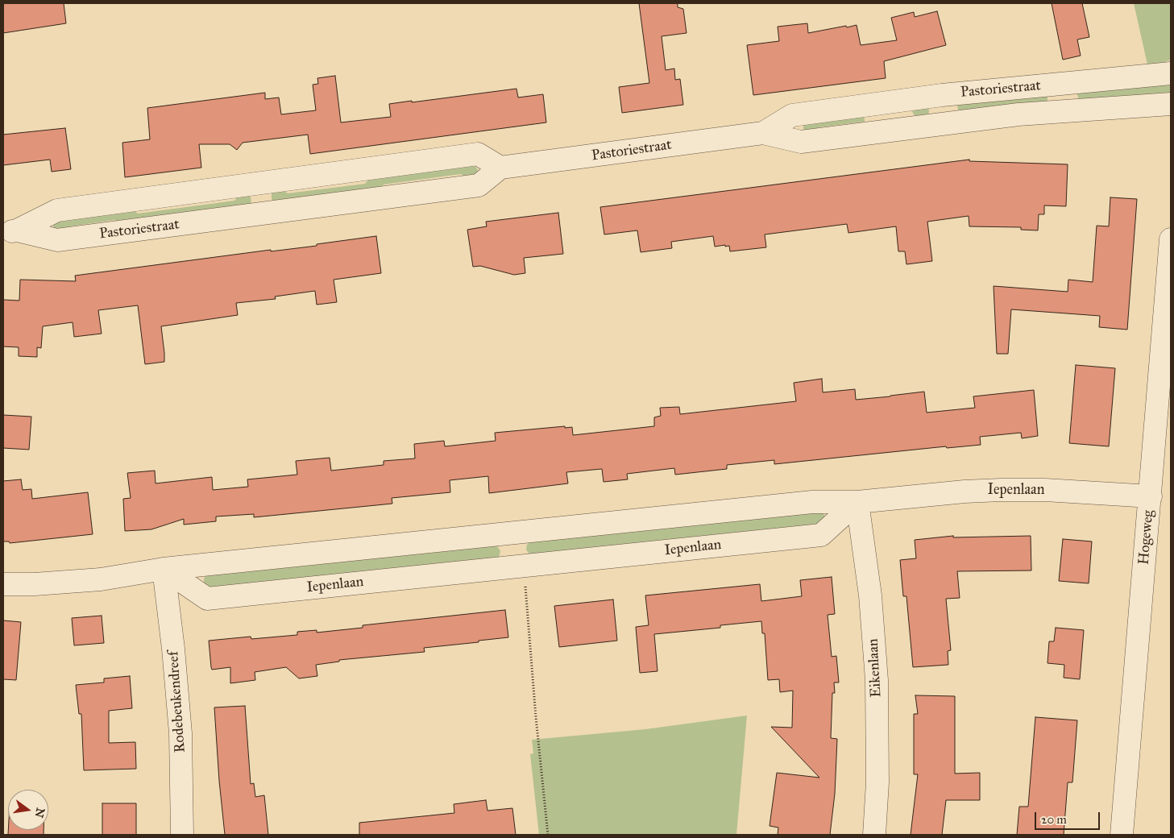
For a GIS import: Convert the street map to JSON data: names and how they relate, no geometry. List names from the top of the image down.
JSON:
{
  "streets": {
    "street": [
      "Pastoriestraat",
      "Iepenlaan",
      "Hogeweg",
      "Eikenlaan",
      "Rodebeukendreef"
    ]
  },
  "crossings": [
    ["Iepenlaan", "Hogeweg"],
    ["Iepenlaan", "Eikenlaan"],
    ["Iepenlaan", "Rodebeukendreef"]
  ],
  "scale_bar": "20 m",
  "north": "right"
}
